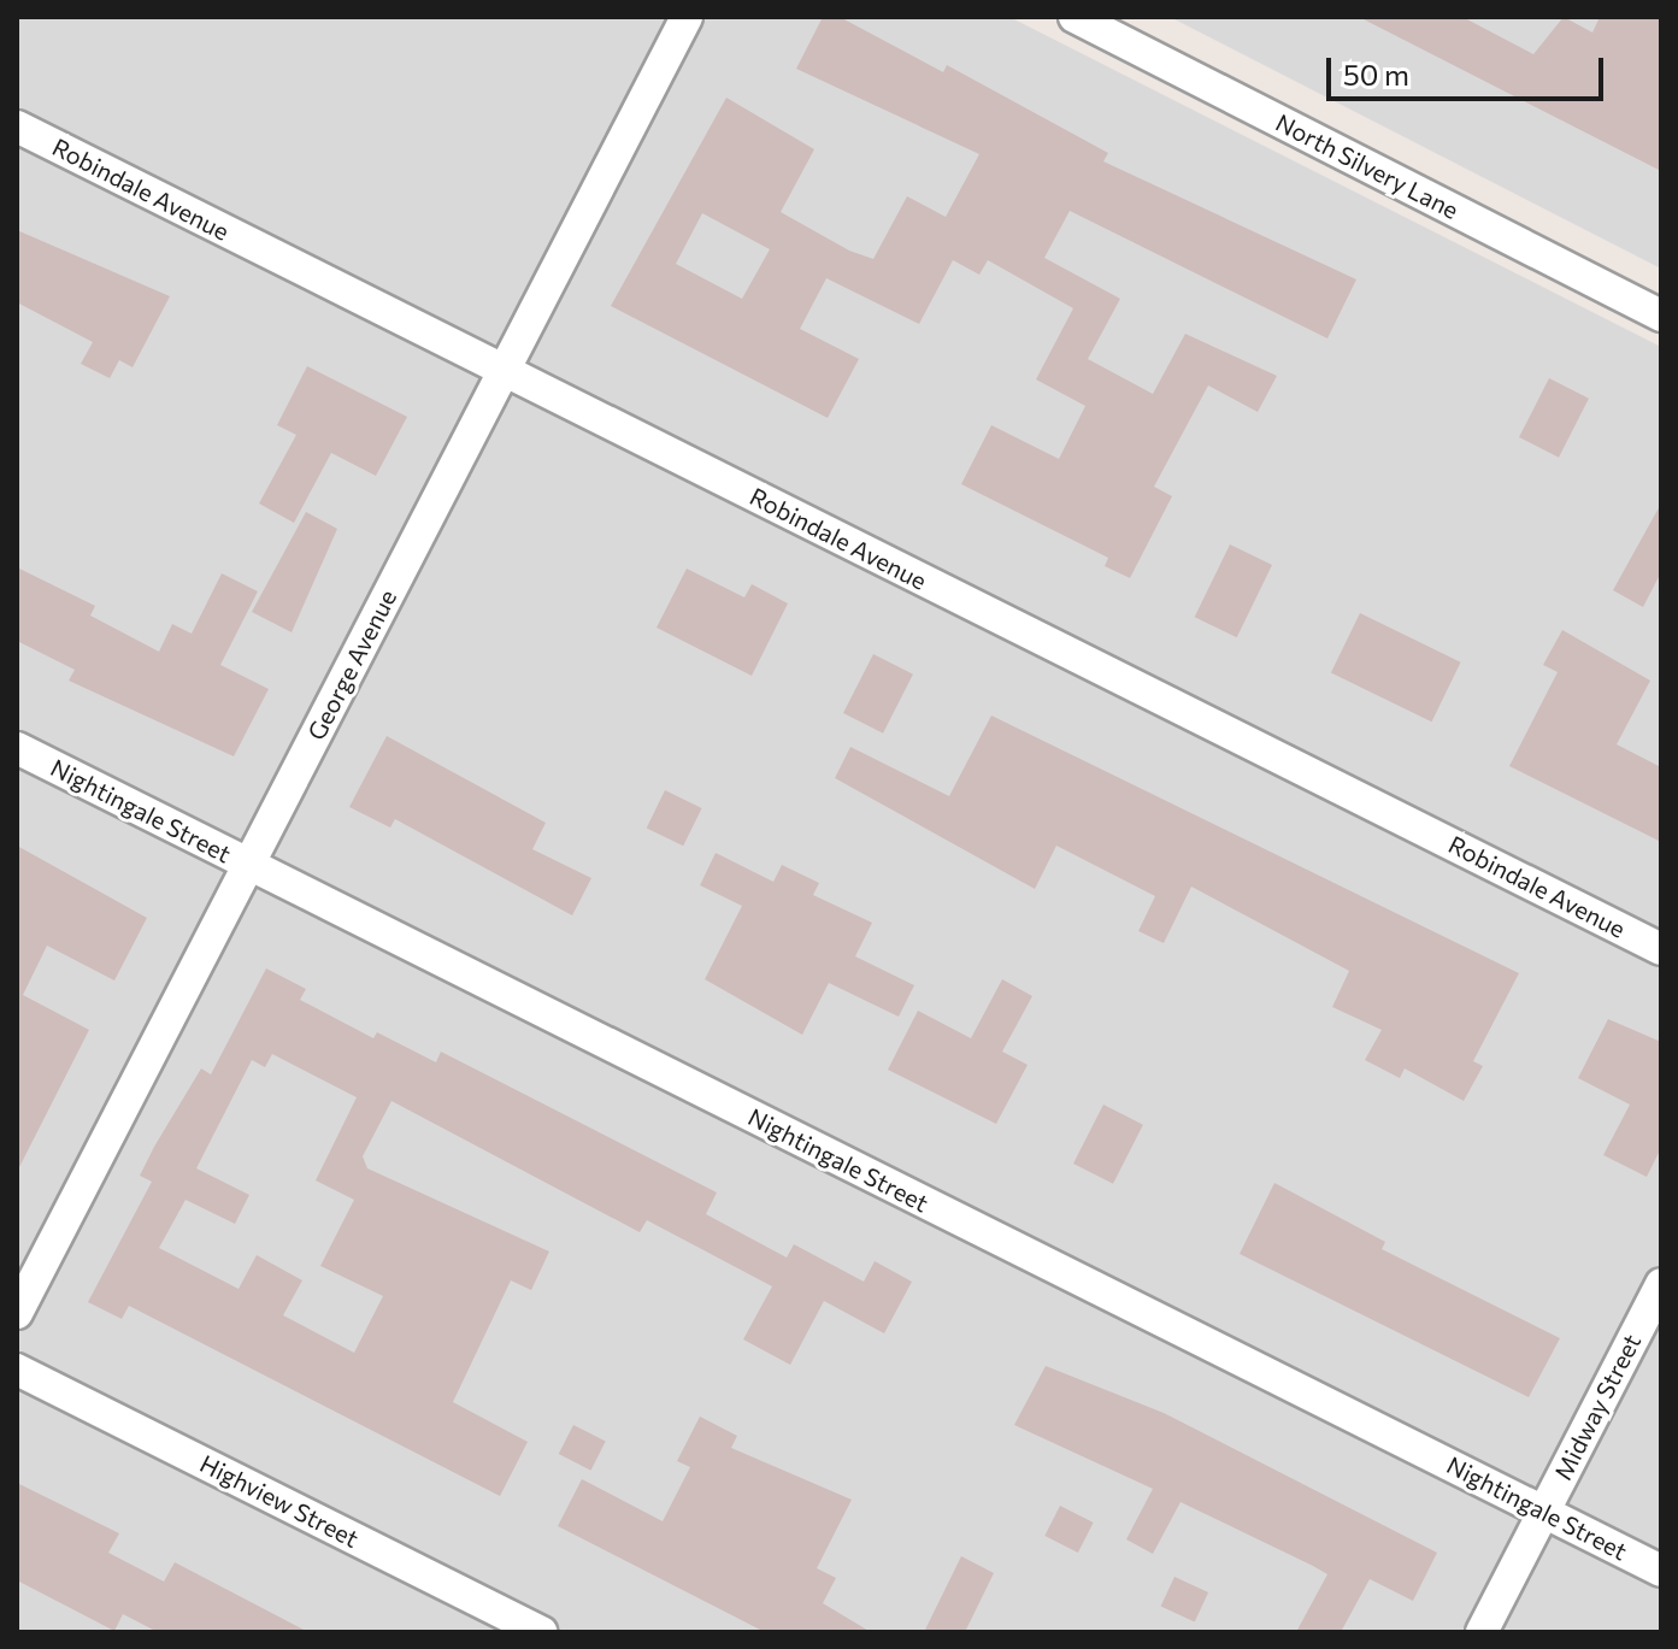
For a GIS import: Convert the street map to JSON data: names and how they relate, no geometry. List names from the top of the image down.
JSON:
{
  "streets": {
    "street": [
      "North Silvery Lane",
      "Robindale Avenue",
      "George Avenue",
      "Nightingale Street",
      "Midway Street",
      "Highview Street"
    ]
  },
  "crossings": [
    ["Robindale Avenue", "George Avenue"],
    ["George Avenue", "Nightingale Street"],
    ["Nightingale Street", "Midway Street"]
  ],
  "scale_bar": "50 m"
}
